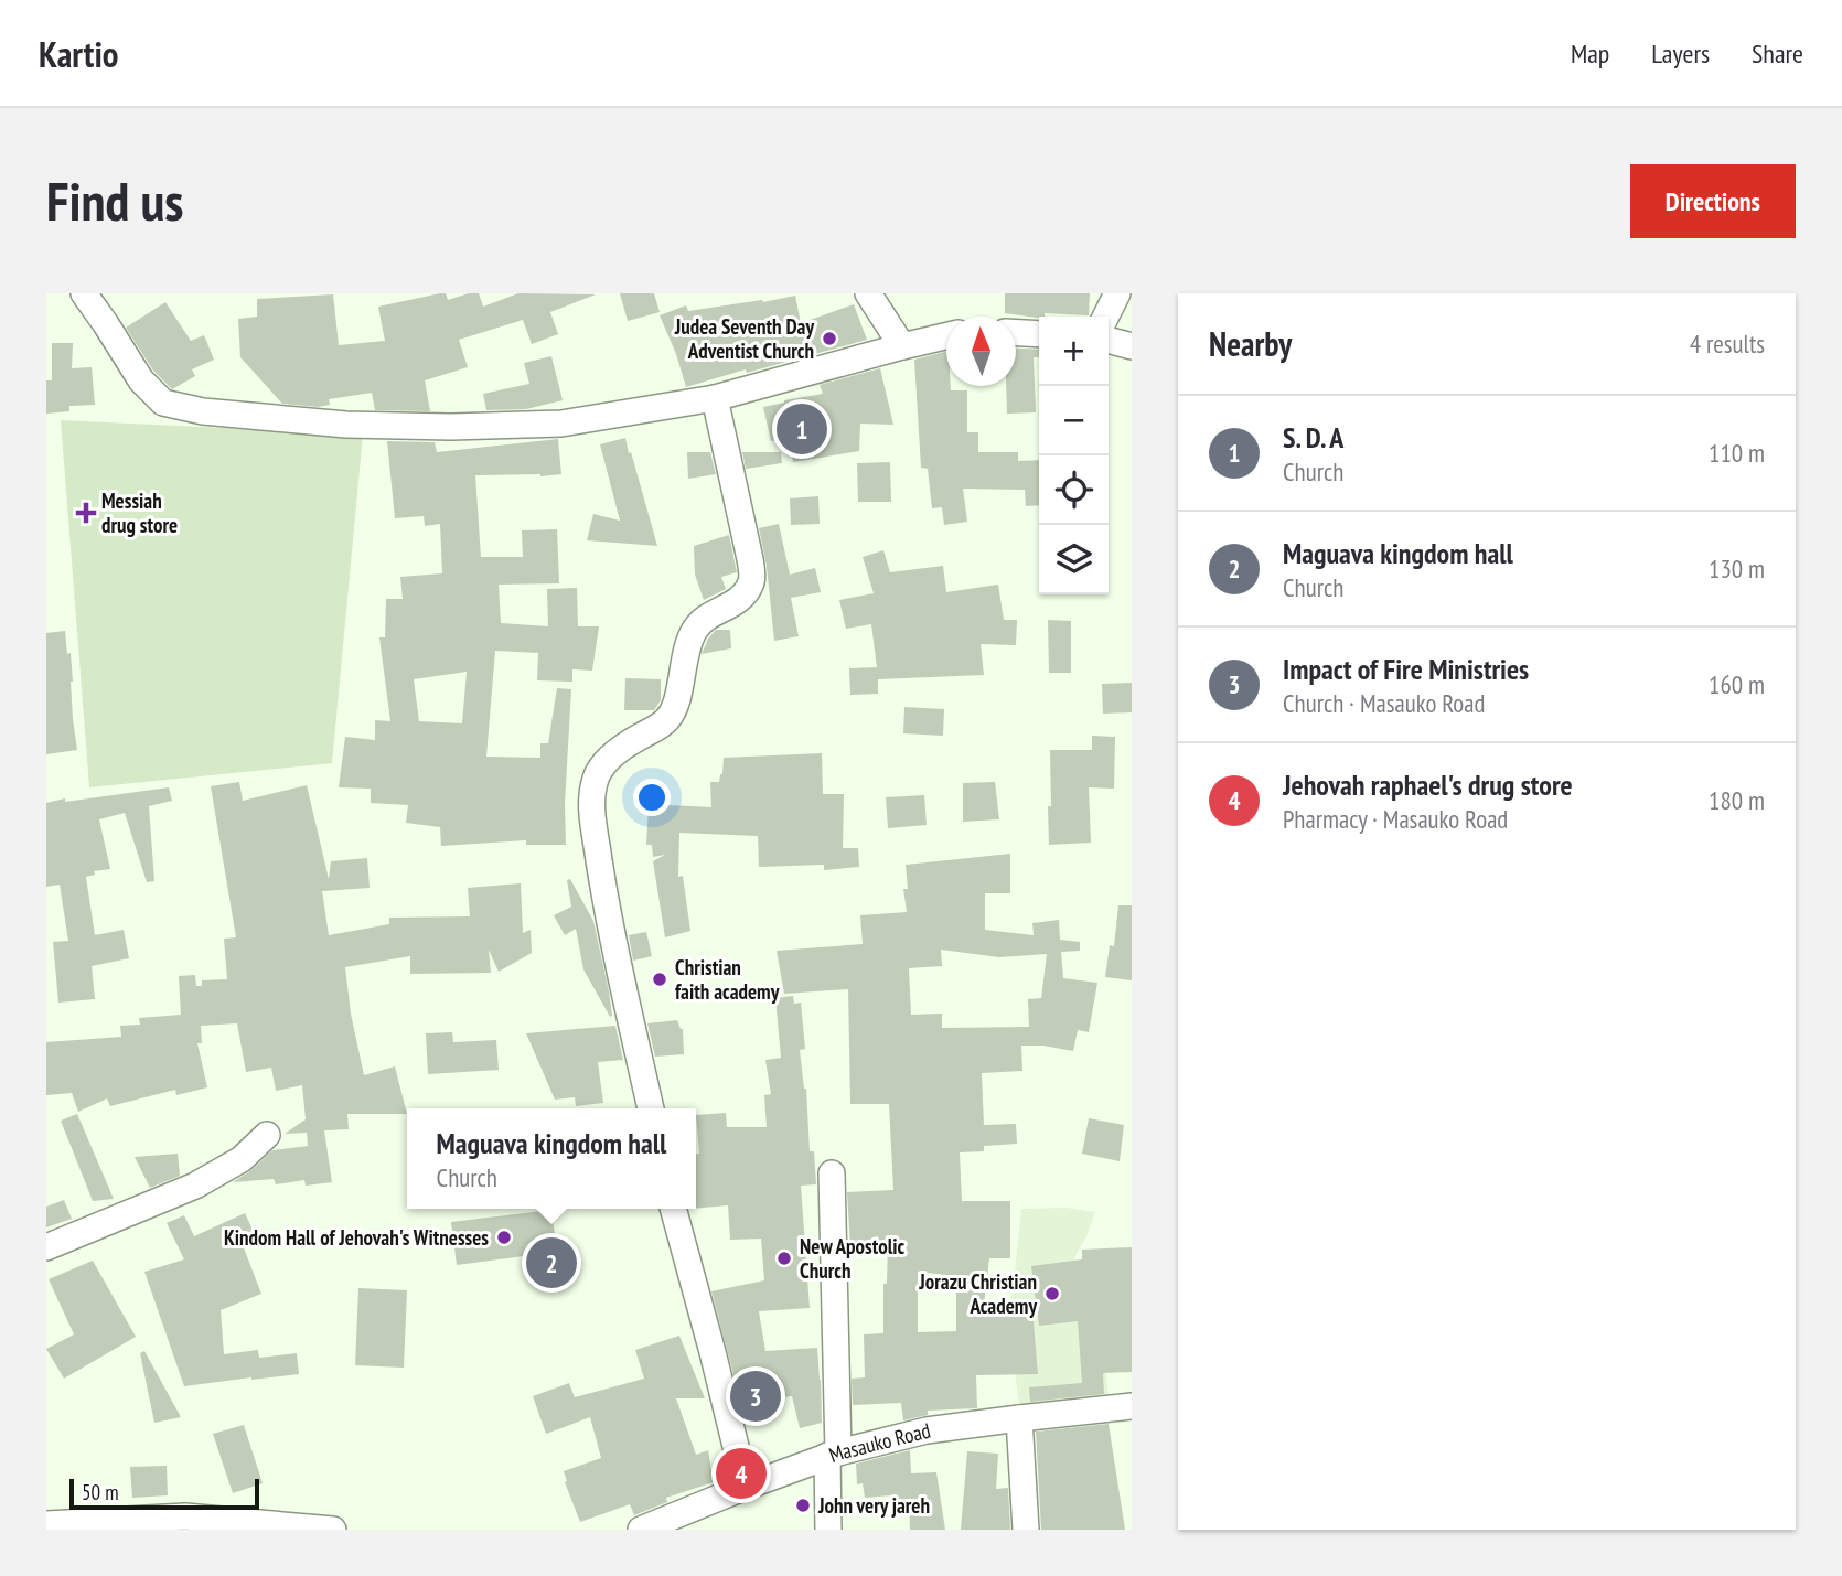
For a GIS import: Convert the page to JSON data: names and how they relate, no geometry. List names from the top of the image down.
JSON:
{
  "streets": {
    "street": ["Masauko Road"]
  },
  "places": {
    "other": [
      "Judea Seventh Day Adventist Church",
      "Christian faith academy",
      "Kindom Hall of Jehovah's Witnesses",
      "New Apostolic Church",
      "Jorazu Christian Academy",
      "John very jareh"
    ],
    "health": ["Messiah drug store"]
  },
  "scale_bar": "50 m",
  "north": "top",
  "page": {
    "header": "Kartio",
    "nav": ["Map", "Layers", "Share"],
    "buttons": "Directions",
    "title": "Find us",
    "heading": ["Nearby", "4 results"],
    "map_buttons": ["+", "−"],
    "list": [
      {
        "mark": "1",
        "name": "S. D. A",
        "note": "Church",
        "value": "110 m"
      },
      {
        "mark": "2",
        "name": "Maguava kingdom hall",
        "note": "Church",
        "value": "130 m"
      },
      {
        "mark": "3",
        "name": "Impact of Fire Ministries",
        "note": "Church · Masauko Road",
        "value": "160 m"
      },
      {
        "mark": "4",
        "name": "Jehovah raphael's drug store",
        "note": "Pharmacy · Masauko Road",
        "value": "180 m"
      }
    ],
    "pins": [
      "1",
      "2",
      "3",
      "4"
    ],
    "popup": ["Maguava kingdom hall", "Church"],
    "scale": "50 m"
  }
}
